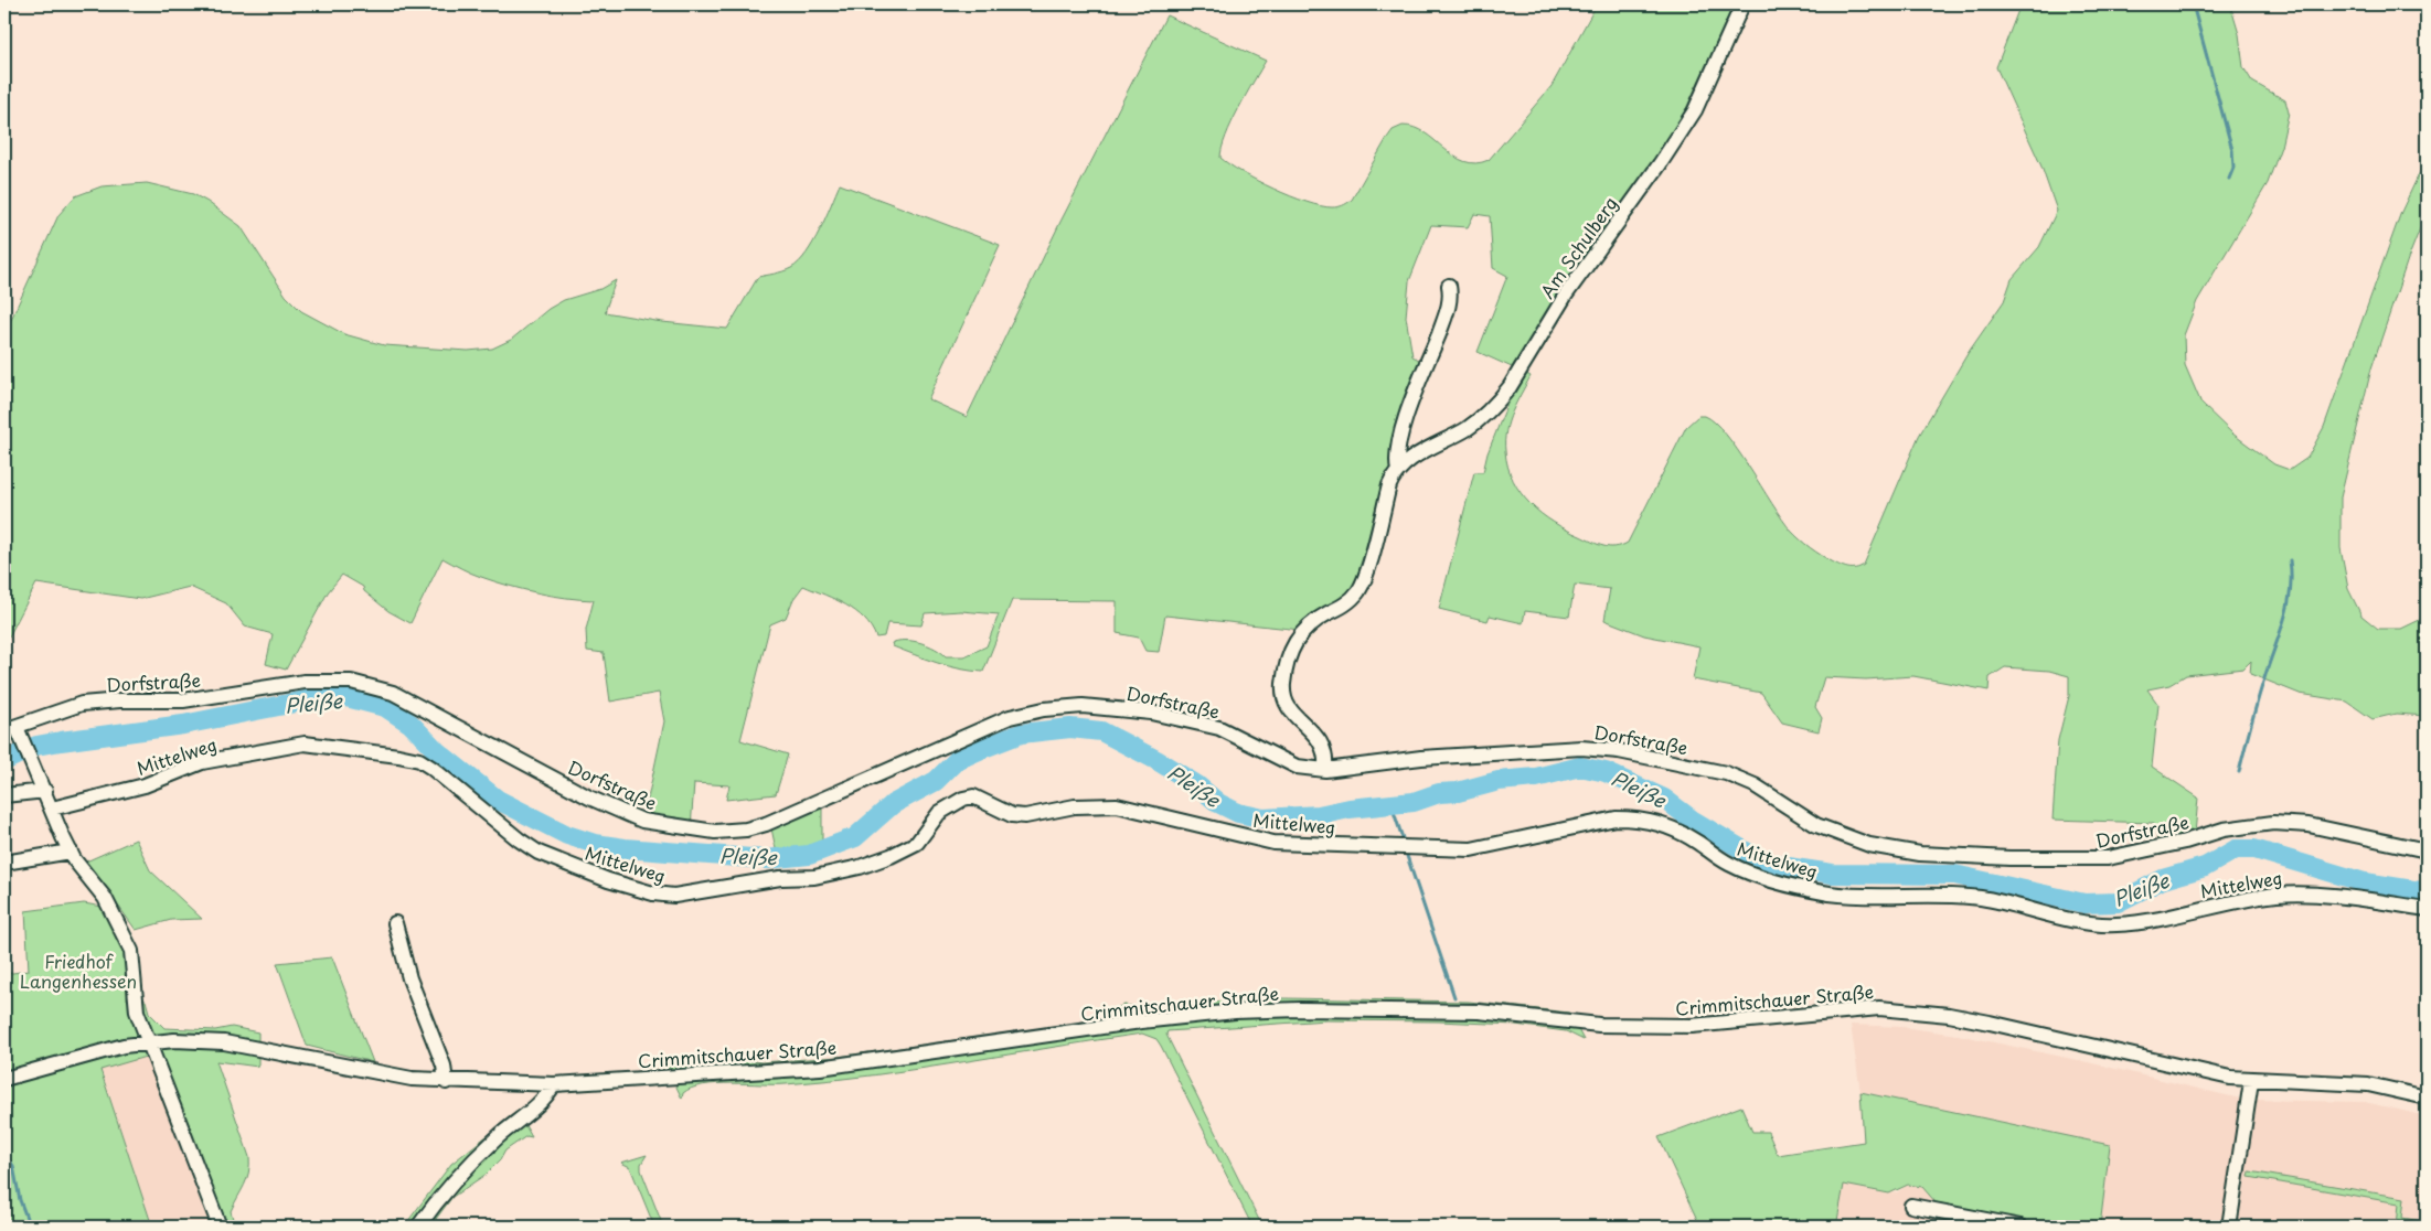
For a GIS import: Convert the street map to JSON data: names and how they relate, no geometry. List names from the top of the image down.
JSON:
{
  "streets": {
    "street": [
      "Am Schulberg",
      "Dorfstraße",
      "Mittelweg",
      "Crimmitschauer Straße"
    ]
  },
  "crossings": [
    ["Am Schulberg", "Dorfstraße"]
  ],
  "water": ["Pleiße"],
  "parks": ["Friedhof Langenhessen"]
}
